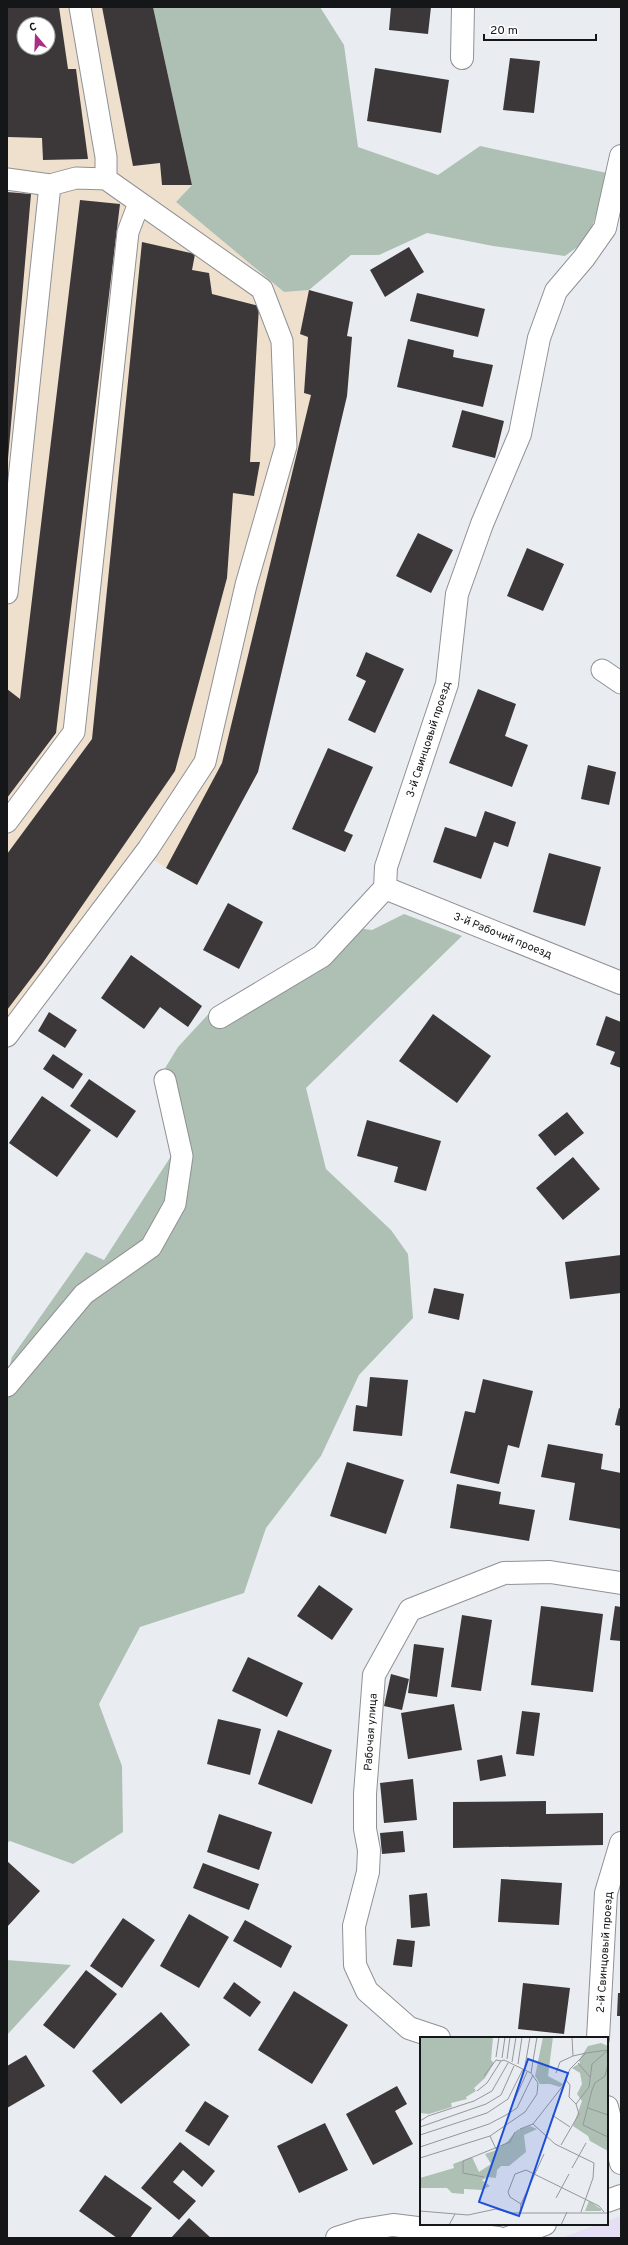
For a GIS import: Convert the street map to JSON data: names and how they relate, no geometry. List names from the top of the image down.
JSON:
{
  "streets": {
    "street": [
      "3-й Свинцовый проезд",
      "3-й Рабочий проезд",
      "Рабочая улица",
      "2-й Свинцовый проезд"
    ]
  },
  "crossings": [
    ["3-й Свинцовый проезд", "3-й Рабочий проезд"]
  ],
  "scale_bar": "20 m",
  "north": "top"
}
